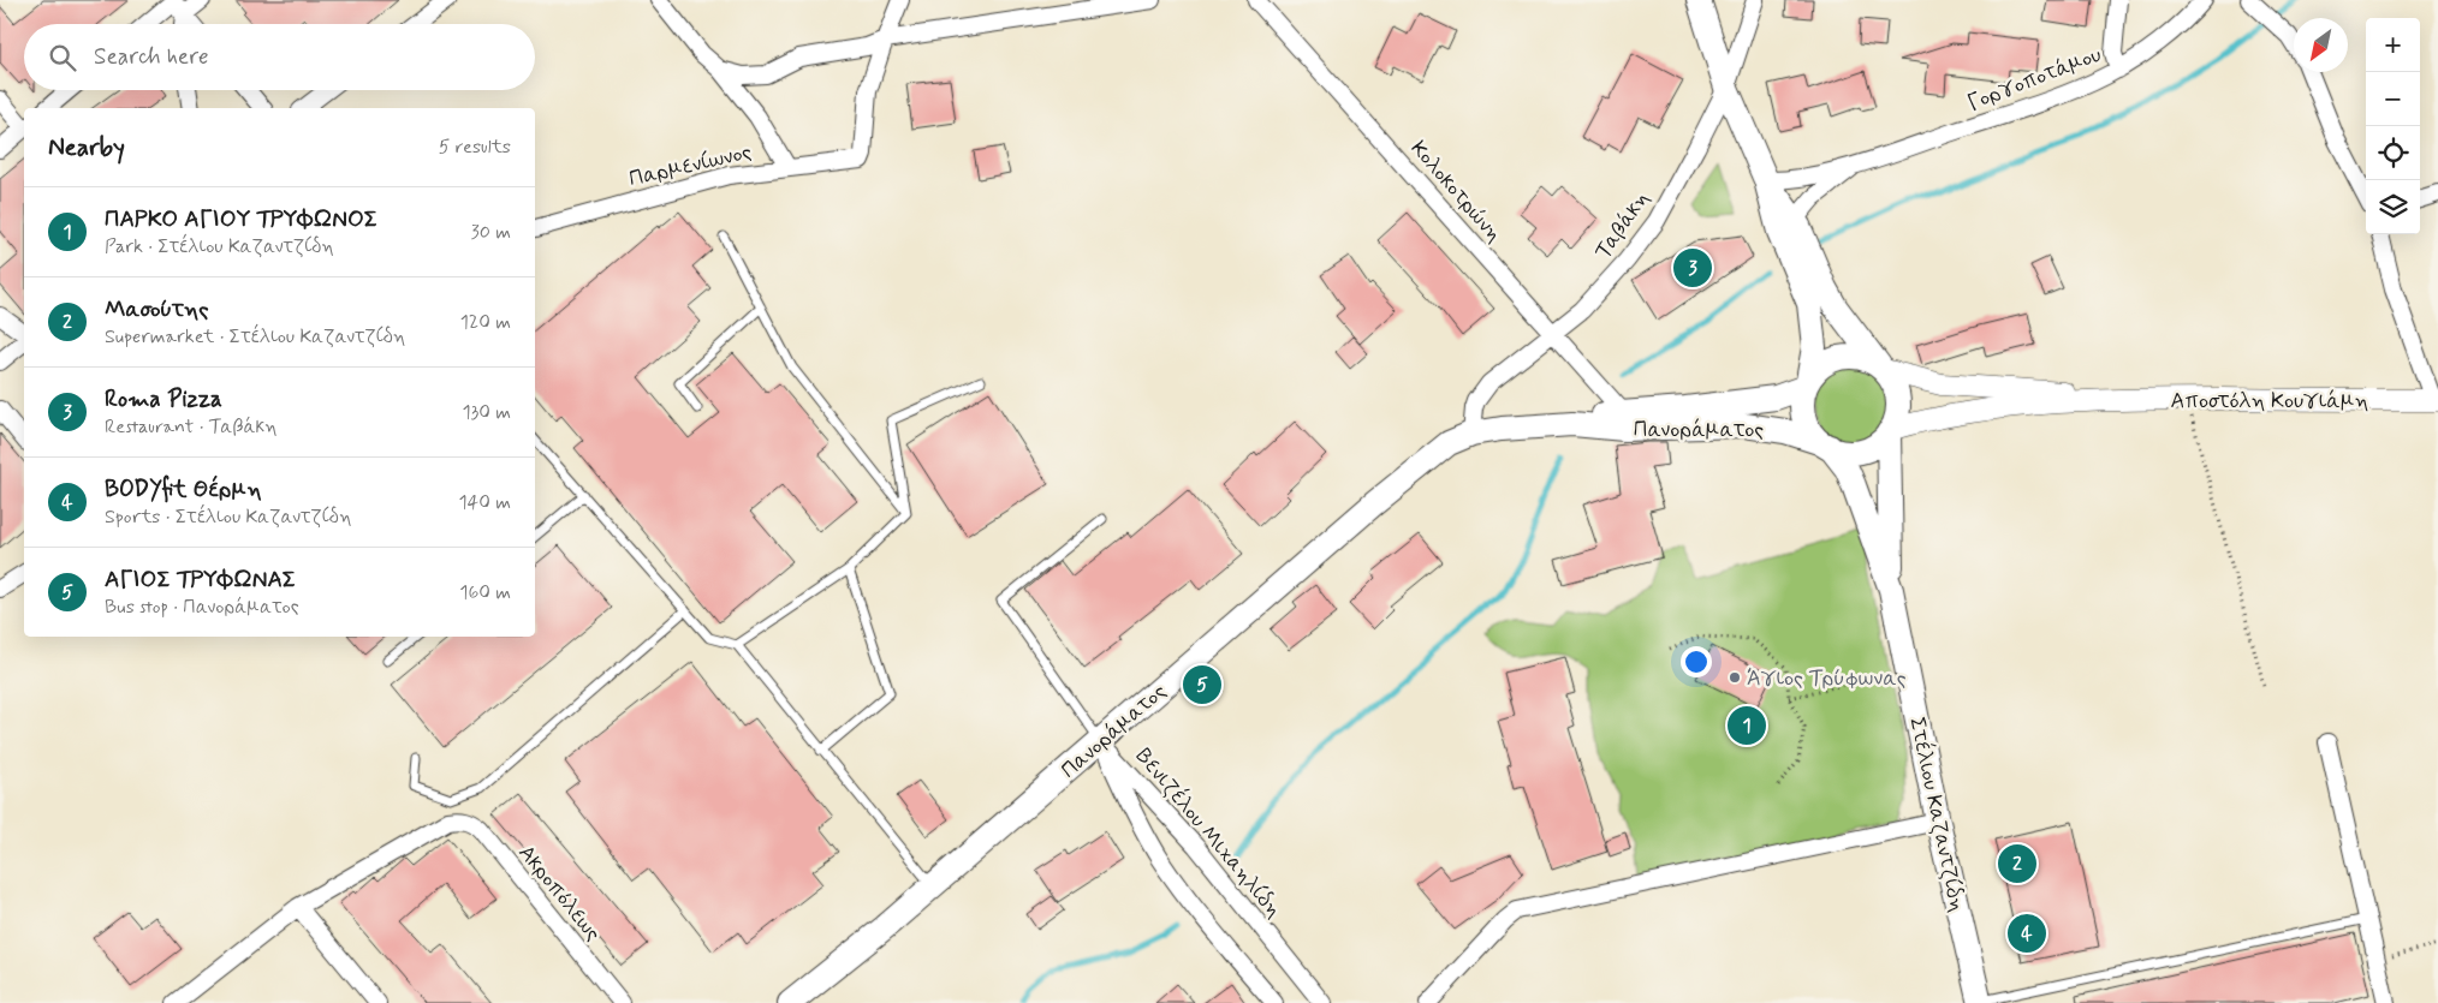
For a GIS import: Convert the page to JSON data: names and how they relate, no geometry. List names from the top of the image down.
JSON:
{
  "streets": {
    "main road": ["Πανοράματος", "Στέλιου Καζαντζίδη"],
    "street": [
      "Γοργοποτάμου",
      "Παρμενίωνος",
      "Κολοκοτρώνη",
      "Ταβάκη",
      "Αποστόλη Κουγιάμη",
      "Βενιζέλου Μιχαηλίδη",
      "Ακροπόλεως"
    ]
  },
  "crossings": [
    ["Κολοκοτρώνη", "Ταβάκη"],
    ["Κολοκοτρώνη", "Πανοράματος"],
    ["Ταβάκη", "Πανοράματος"],
    ["Αποστόλη Κουγιάμη", "Πανοράματος"],
    ["Αποστόλη Κουγιάμη", "Στέλιου Καζαντζίδη"],
    ["Πανοράματος", "Στέλιου Καζαντζίδη"],
    ["Πανοράματος", "Βενιζέλου Μιχαηλίδη"]
  ],
  "places": ["Άγιος Τρύφωνας"],
  "north": "bottom left",
  "page": {
    "map_buttons": ["+", "−"],
    "search": "Search here",
    "heading": ["Nearby", "5 results"],
    "list": [
      {
        "mark": "1",
        "name": "ΠΑΡΚΟ ΑΓΙΟΥ ΤΡΥΦΩΝΟΣ",
        "note": "Park · Στέλιου Καζαντζίδη",
        "value": "30 m"
      },
      {
        "mark": "2",
        "name": "Μασούτης",
        "note": "Supermarket · Στέλιου Καζαντζίδη",
        "value": "120 m"
      },
      {
        "mark": "3",
        "name": "Roma Pizza",
        "note": "Restaurant · Ταβάκη",
        "value": "130 m"
      },
      {
        "mark": "4",
        "name": "BODYfit Θέρμη",
        "note": "Sports · Στέλιου Καζαντζίδη",
        "value": "140 m"
      },
      {
        "mark": "5",
        "name": "ΑΓΙΟΣ ΤΡΥΦΩΝΑΣ",
        "note": "Bus stop · Πανοράματος",
        "value": "160 m"
      }
    ],
    "pins": [
      "3",
      "5",
      "1",
      "2",
      "4"
    ]
  }
}
